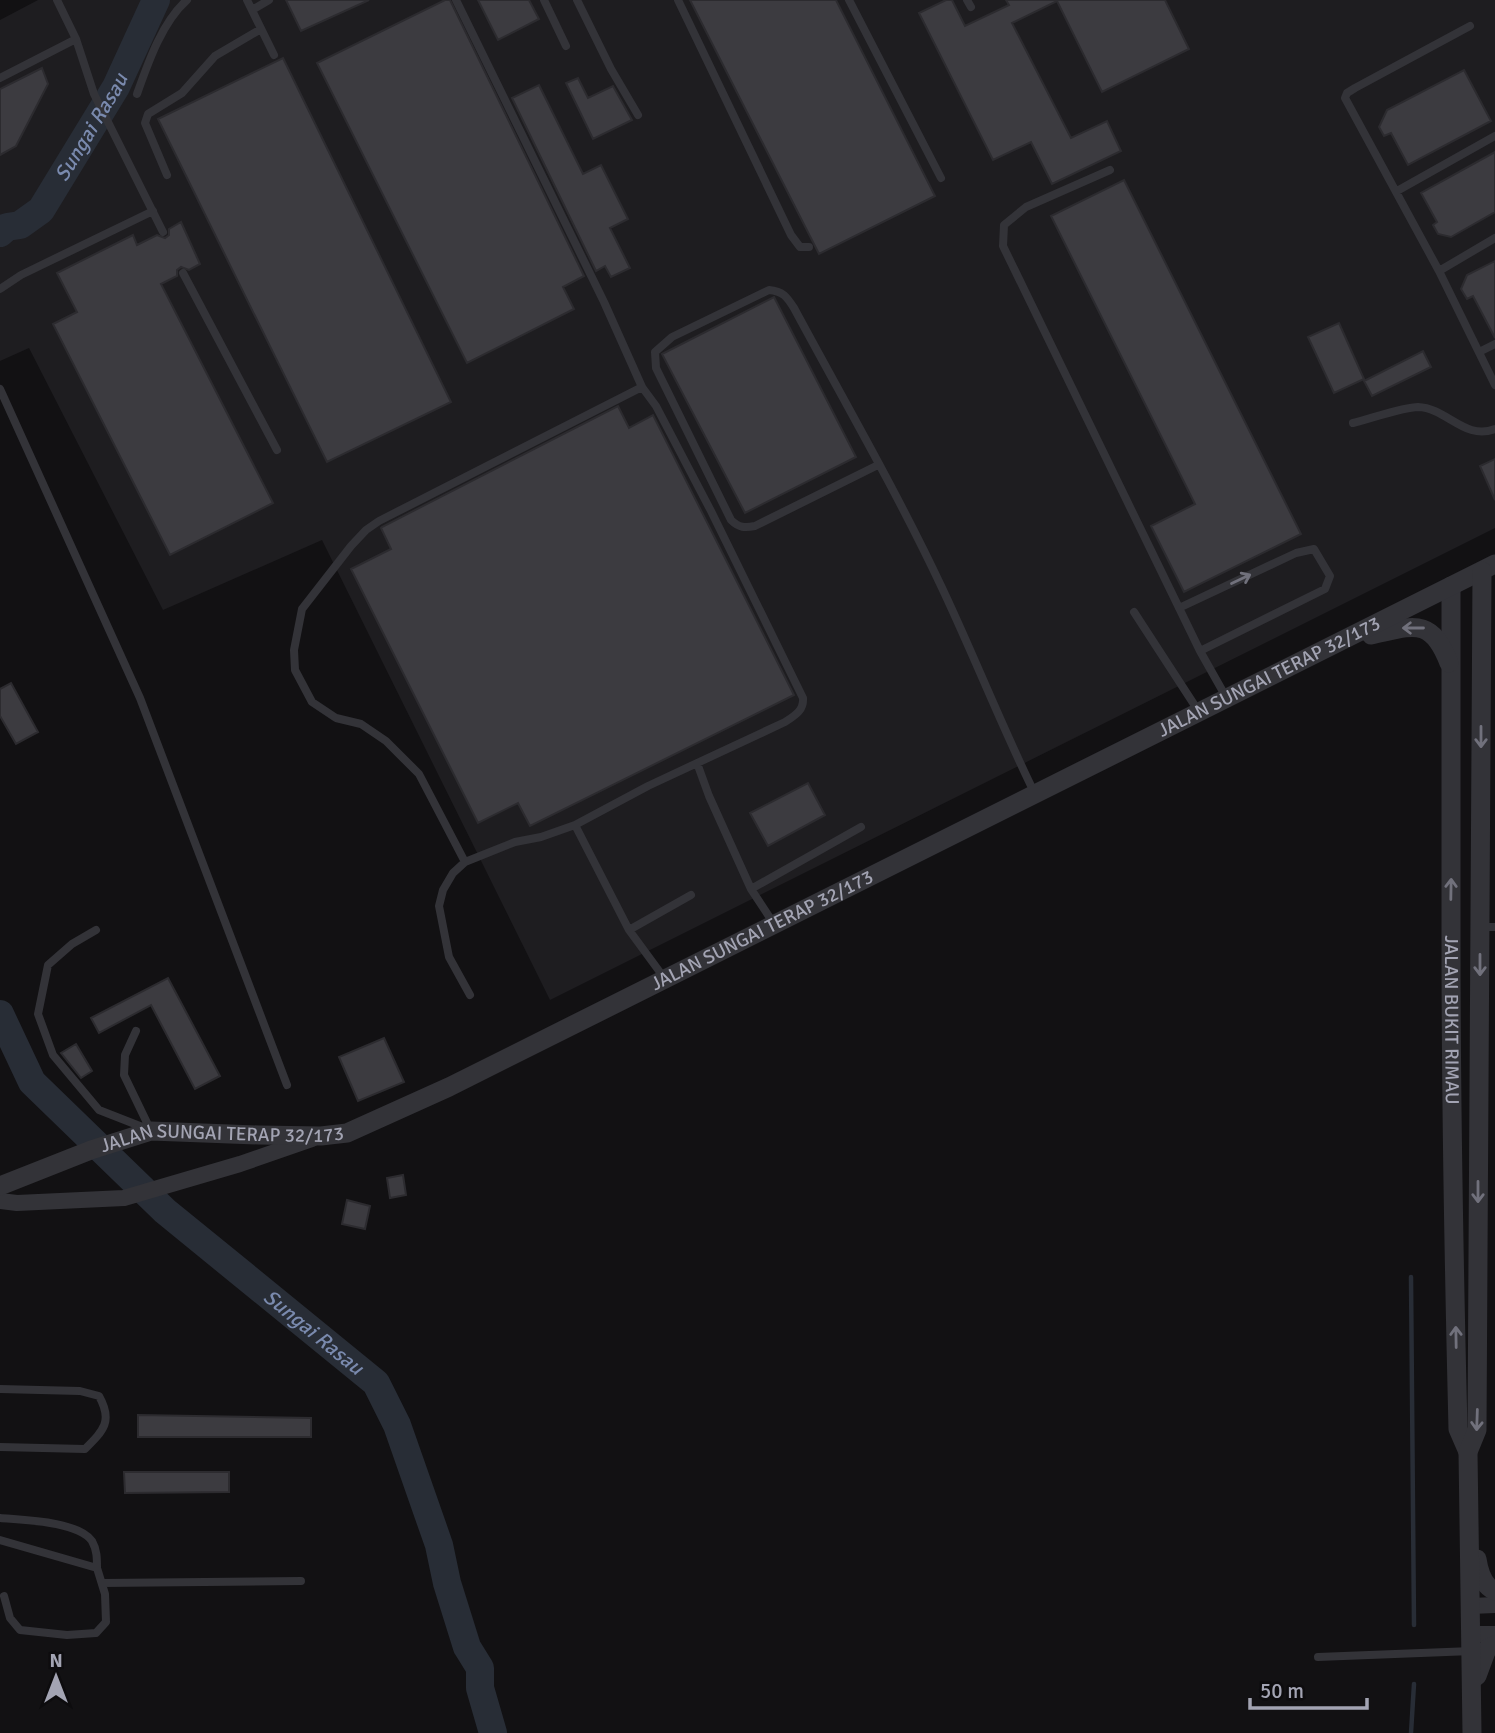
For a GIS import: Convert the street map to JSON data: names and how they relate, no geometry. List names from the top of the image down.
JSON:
{
  "streets": {
    "street": ["JALAN SUNGAI TERAP 32/173", "JALAN BUKIT RIMAU"]
  },
  "crossings": [
    ["JALAN SUNGAI TERAP 32/173", "JALAN BUKIT RIMAU"]
  ],
  "water": ["Sungai Rasau"],
  "scale_bar": "50 m",
  "north": "top"
}
